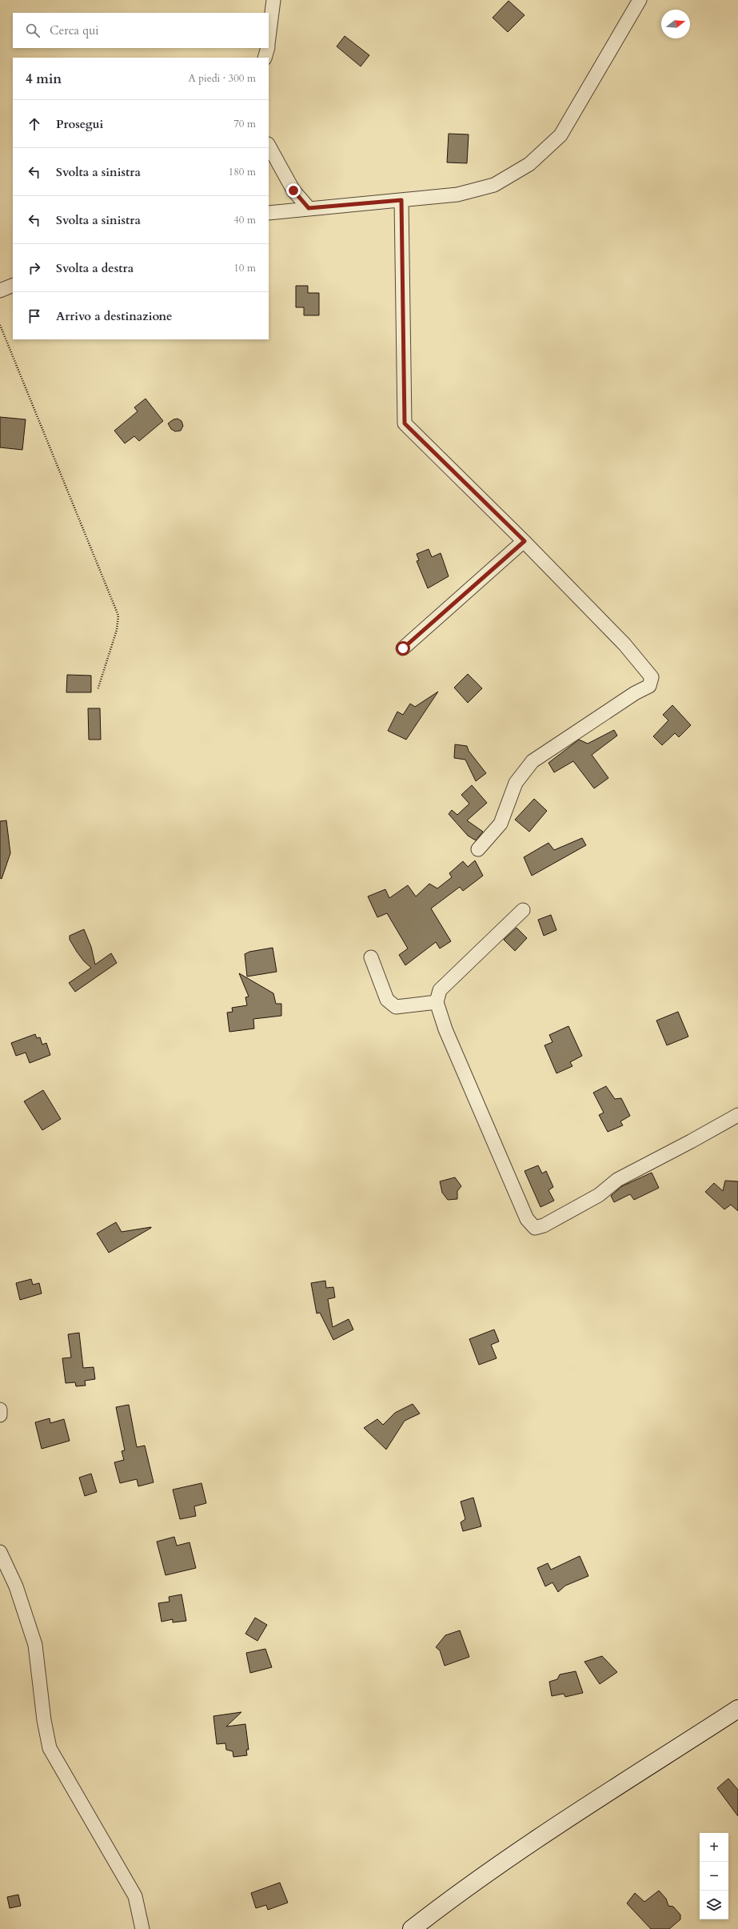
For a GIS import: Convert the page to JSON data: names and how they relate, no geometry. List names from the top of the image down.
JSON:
{
  "north": "right",
  "page": {
    "search": "Cerca qui",
    "heading": ["4 min", "A piedi · 300 m"],
    "list": [
      ["Prosegui", "70 m"],
      ["Svolta a sinistra", "180 m"],
      ["Svolta a sinistra", "40 m"],
      ["Svolta a destra", "10 m"],
      "Arrivo a destinazione"
    ],
    "map_buttons": ["+", "−"]
  }
}
